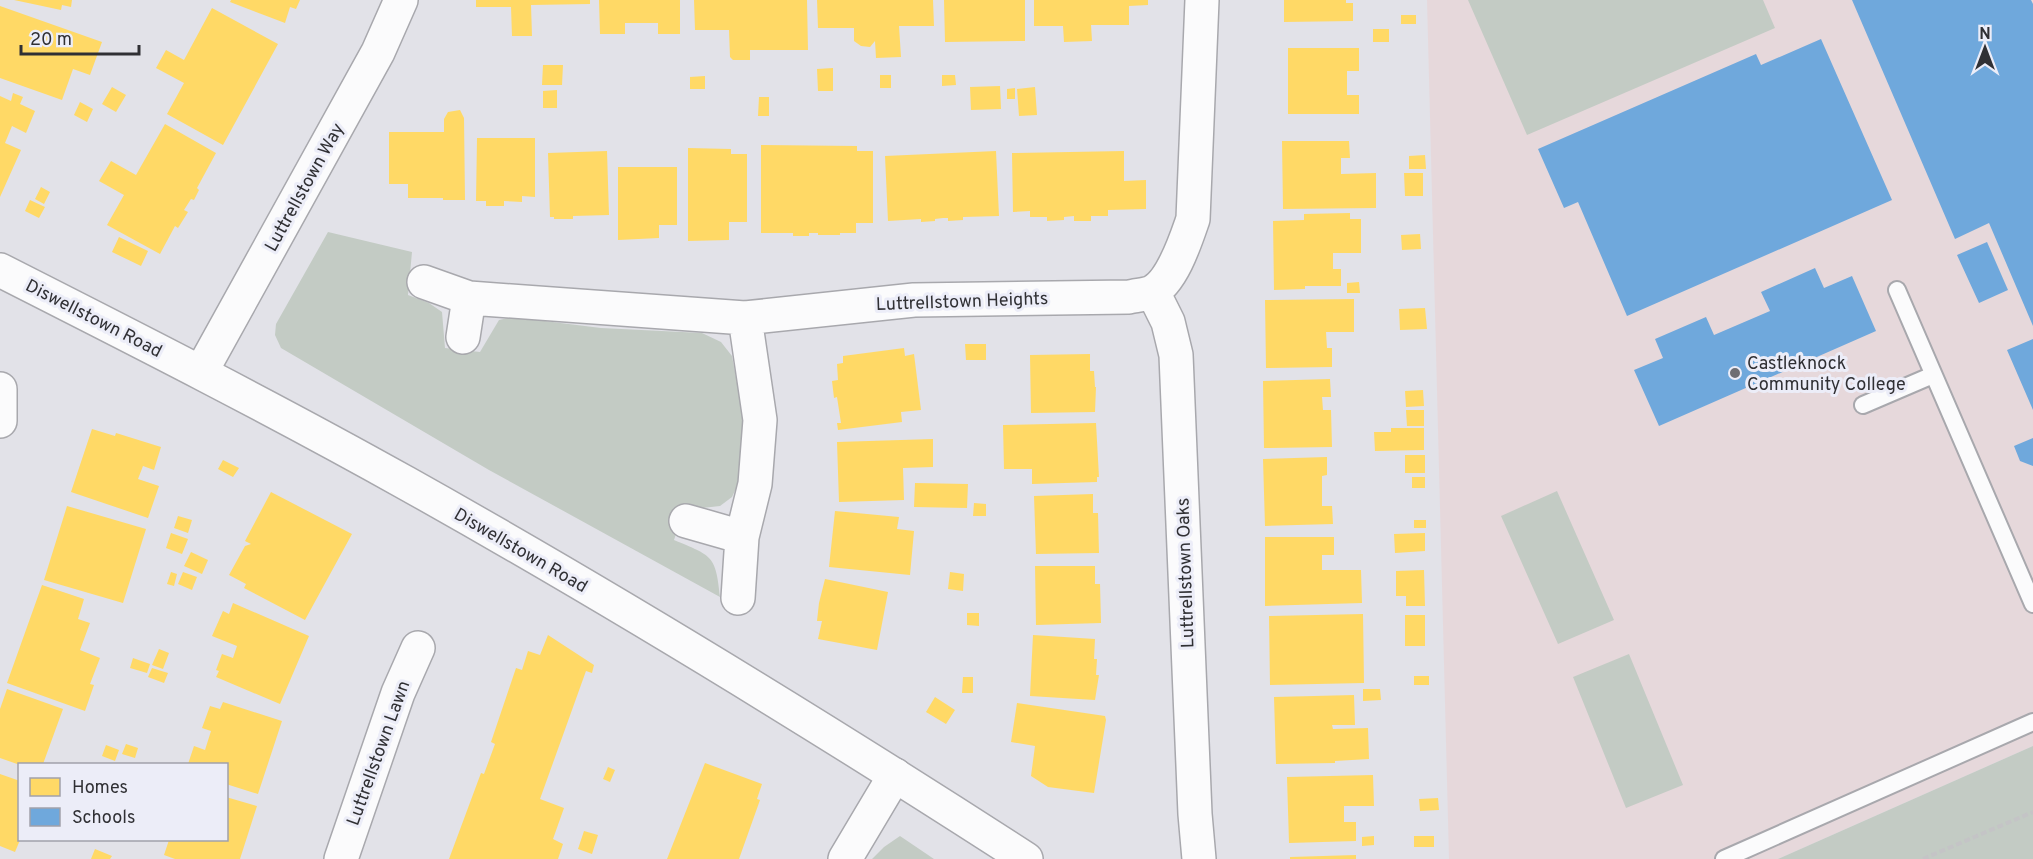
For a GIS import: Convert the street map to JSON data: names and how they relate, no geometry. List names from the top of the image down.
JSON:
{
  "streets": {
    "street": [
      "Luttrellstown Way",
      "Luttrellstown Heights",
      "Diswellstown Road",
      "Luttrellstown Oaks",
      "Luttrellstown Lawn"
    ]
  },
  "crossings": [
    ["Luttrellstown Way", "Diswellstown Road"],
    ["Luttrellstown Heights", "Luttrellstown Oaks"]
  ],
  "places": ["Castleknock Community College"],
  "legend": ["Homes", "Schools"],
  "scale_bar": "20 m",
  "north": "top"
}
